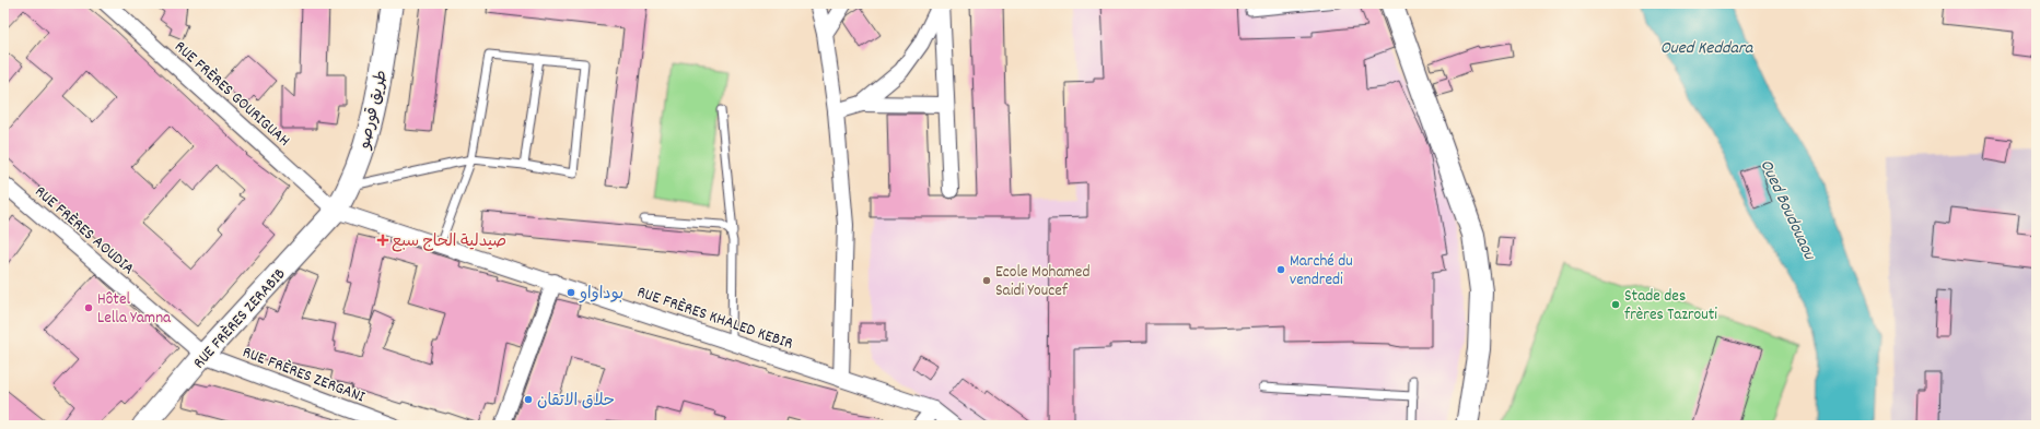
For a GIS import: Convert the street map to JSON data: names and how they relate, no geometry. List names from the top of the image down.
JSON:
{
  "streets": {
    "main road": ["طريق قورصو", "RUE FRÈRES ZERABIB"],
    "street": [
      "RUE FRÈRES GOURIGUAH",
      "RUE FRÈRES AOUDIA",
      "RUE FRÈRES KHALED KEBIR",
      "RUE FRÈRES ZERGANI"
    ]
  },
  "crossings": [
    ["RUE FRÈRES GOURIGUAH", "طريق قورصو"],
    ["RUE FRÈRES GOURIGUAH", "RUE FRÈRES KHALED KEBIR"],
    ["RUE FRÈRES GOURIGUAH", "RUE FRÈRES ZERABIB"],
    ["طريق قورصو", "RUE FRÈRES KHALED KEBIR"],
    ["طريق قورصو", "RUE FRÈRES ZERABIB"],
    ["RUE FRÈRES AOUDIA", "RUE FRÈRES ZERABIB"],
    ["RUE FRÈRES AOUDIA", "RUE FRÈRES ZERGANI"],
    ["RUE FRÈRES KHALED KEBIR", "RUE FRÈRES ZERABIB"],
    ["RUE FRÈRES ZERABIB", "RUE FRÈRES ZERGANI"]
  ],
  "water": ["Oued Keddara", "Oued Boudouaou"],
  "places": {
    "health": ["صيدلية الحاج سبع"],
    "other": [
      "Marché du vendredi",
      "Ecole Mohamed Saidi Youcef",
      "بوداواو",
      "Stade des frères Tazrouti",
      "Hôtel Lella Yamna",
      "حلاق الاتقان"
    ]
  }
}
